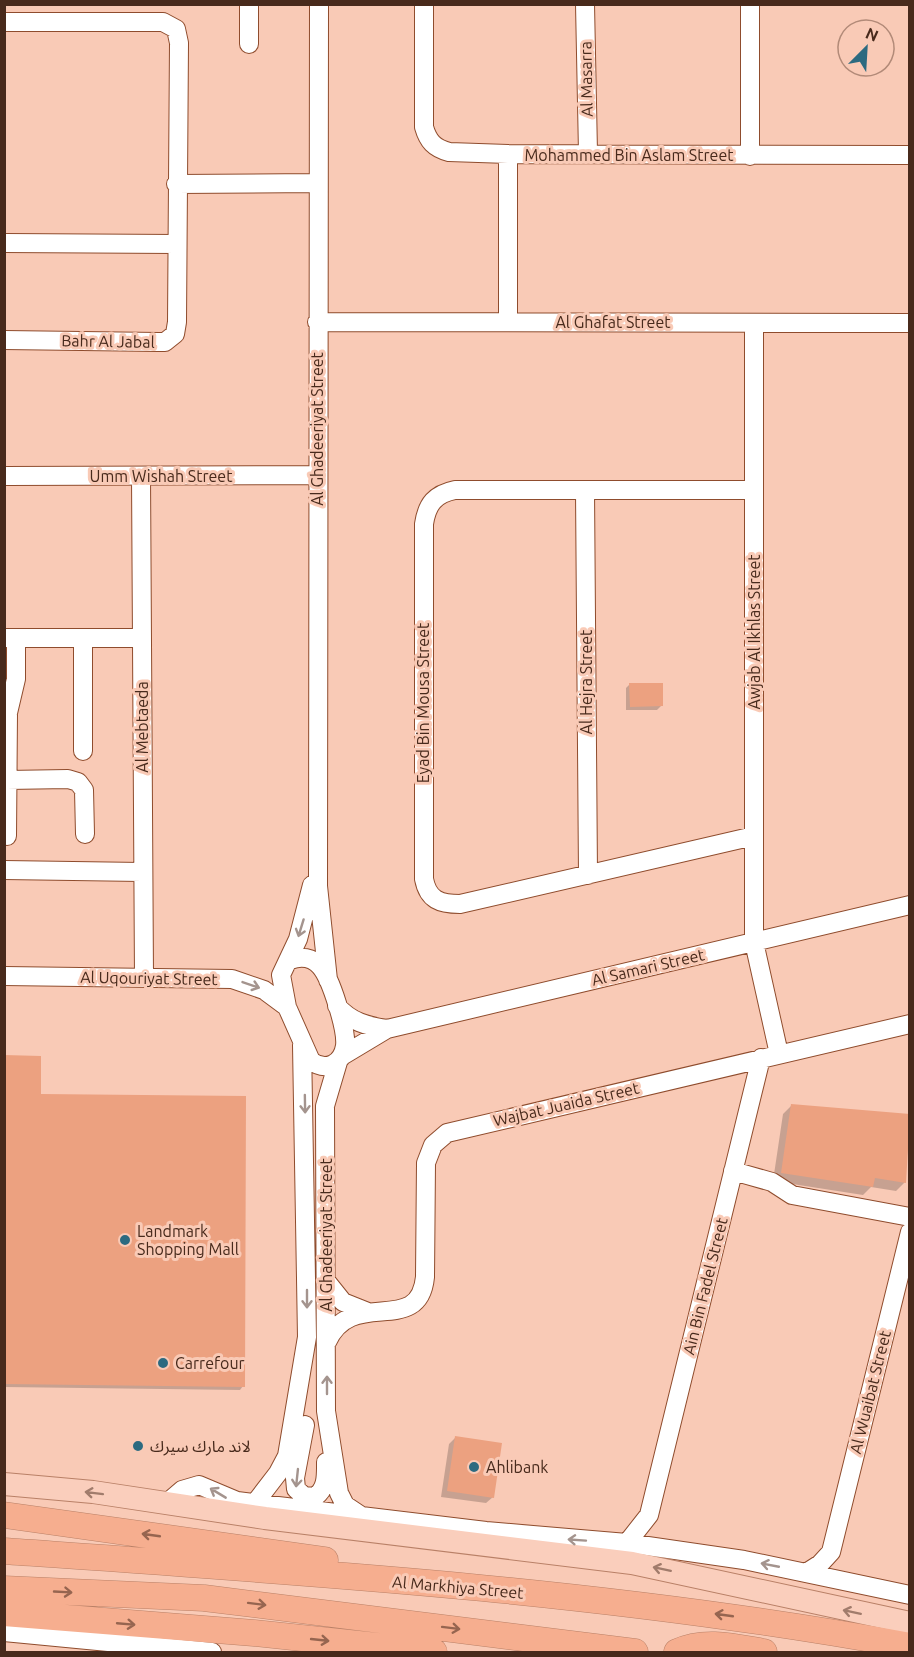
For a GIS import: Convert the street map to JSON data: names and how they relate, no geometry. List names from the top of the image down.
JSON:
{
  "streets": {
    "highway": ["Al Markhiya Street"],
    "street": [
      "Al Masarra",
      "Mohammed Bin Aslam Street",
      "Al Ghafat Street",
      "Bahr Al Jabal",
      "Al Ghadeeriyat Street",
      "Umm Wishah Street",
      "Awjab Al Ikhlas Street",
      "Al Hejra Street",
      "Eyad Bin Mousa Street",
      "Al Mebtaeda",
      "Al Samari Street",
      "Al Uqouriyat Street",
      "Wajbat Juaida Street",
      "Ain Bin Fadel Street",
      "Al Wuaibat Street"
    ]
  },
  "crossings": [
    ["Al Masarra", "Mohammed Bin Aslam Street"],
    ["Mohammed Bin Aslam Street", "Al Ghafat Street"],
    ["Al Ghafat Street", "Al Ghadeeriyat Street"],
    ["Al Ghafat Street", "Awjab Al Ikhlas Street"],
    ["Al Ghadeeriyat Street", "Umm Wishah Street"],
    ["Al Ghadeeriyat Street", "Al Samari Street"],
    ["Al Ghadeeriyat Street", "Al Uqouriyat Street"],
    ["Al Ghadeeriyat Street", "Wajbat Juaida Street"],
    ["Umm Wishah Street", "Al Mebtaeda"],
    ["Awjab Al Ikhlas Street", "Eyad Bin Mousa Street"],
    ["Awjab Al Ikhlas Street", "Al Samari Street"],
    ["Awjab Al Ikhlas Street", "Wajbat Juaida Street"],
    ["Al Hejra Street", "Eyad Bin Mousa Street"],
    ["Al Mebtaeda", "Al Uqouriyat Street"],
    ["Wajbat Juaida Street", "Ain Bin Fadel Street"]
  ],
  "one_way": ["Al Uqouriyat Street"],
  "places": [
    "Landmark Shopping Mall",
    "Carrefour",
    "لاند مارك سيرك",
    "Ahlibank"
  ],
  "north": "top right"
}
